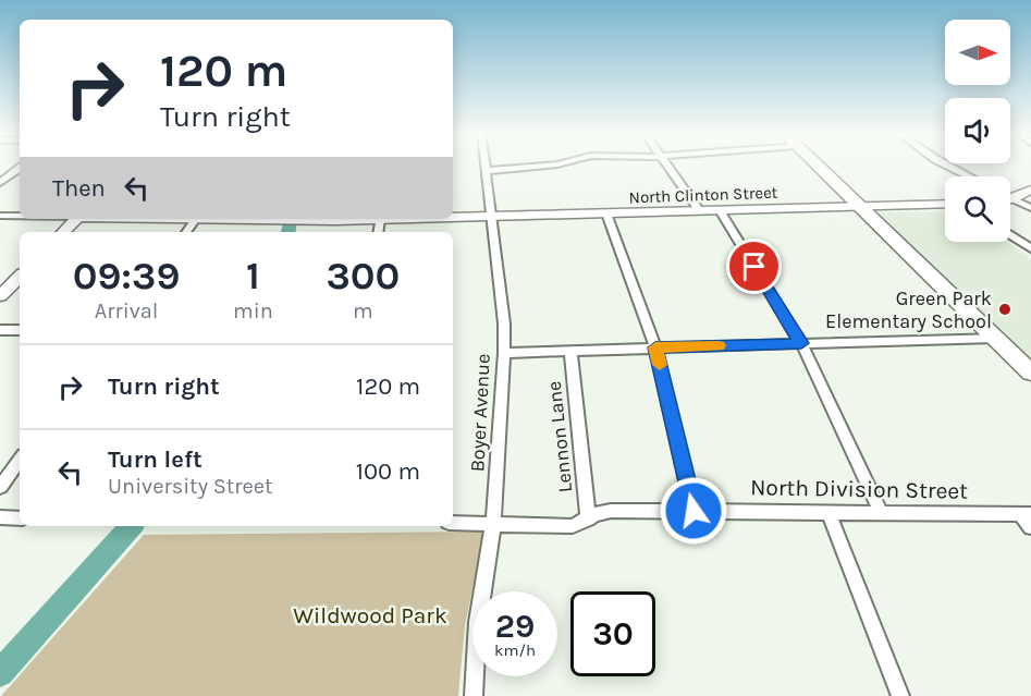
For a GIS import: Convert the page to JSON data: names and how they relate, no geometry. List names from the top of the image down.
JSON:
{
  "streets": {
    "street": [
      "North Clinton Street",
      "Boyer Avenue",
      "Lennon Lane",
      "North Division Street"
    ]
  },
  "crossings": [
    ["North Clinton Street", "Boyer Avenue"],
    ["Boyer Avenue", "North Division Street"],
    ["Lennon Lane", "North Division Street"]
  ],
  "parks": ["Wildwood Park"],
  "places": ["Green Park Elementary School"],
  "north": "right",
  "page": {
    "turn": ["120 m", "Turn right"],
    "then": "Then",
    "eta": [
      "09:39",
      "Arrival",
      "1",
      "min",
      "300",
      "m"
    ],
    "list": [
      {
        "name": "Turn right",
        "value": "120 m"
      },
      {
        "name": "Turn left",
        "note": "University Street",
        "value": "100 m"
      }
    ],
    "speed": "29 km/h",
    "limit": "30"
  }
}
